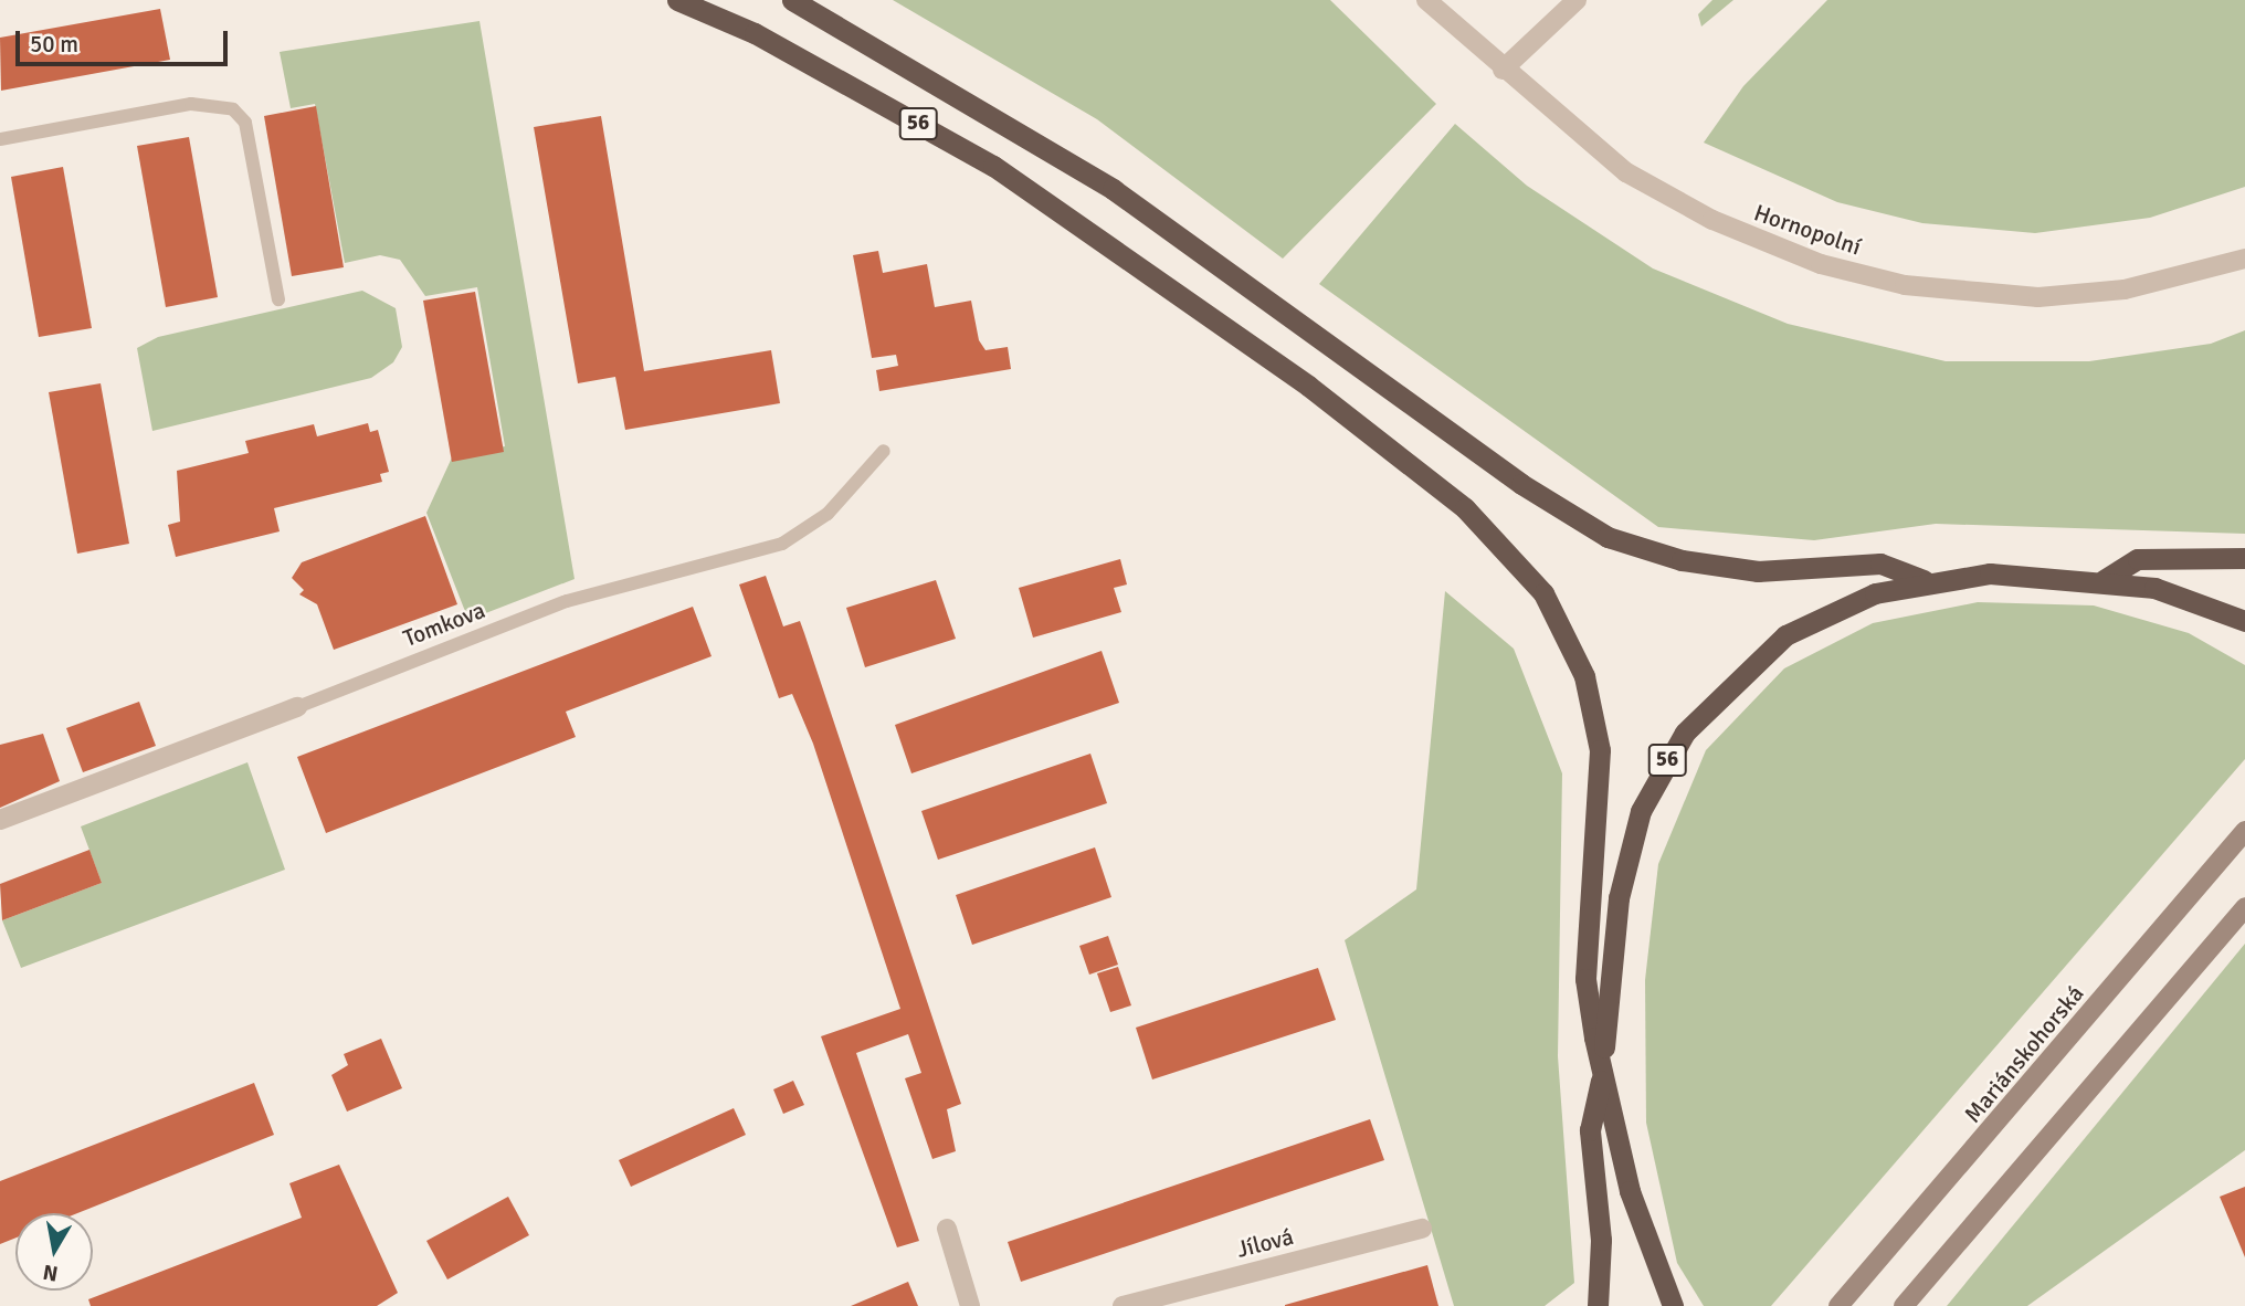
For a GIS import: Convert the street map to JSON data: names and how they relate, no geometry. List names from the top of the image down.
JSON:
{
  "streets": {
    "highway": ["56"],
    "main road": ["Mariánskohorská"],
    "street": ["Hornopolní", "Tomkova", "Jílová"]
  },
  "scale_bar": "50 m",
  "north": "bottom"
}
